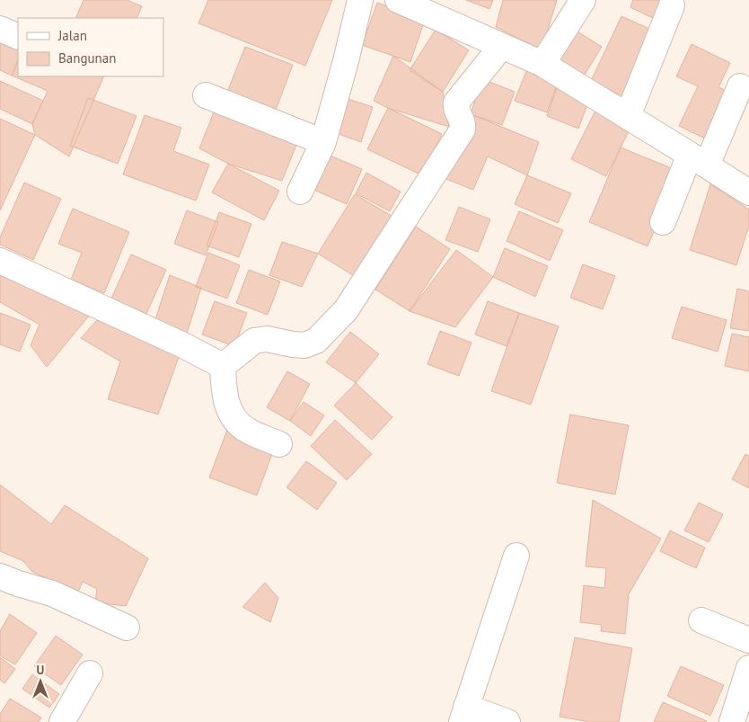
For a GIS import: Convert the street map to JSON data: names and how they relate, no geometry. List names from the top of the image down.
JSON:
{
  "legend": ["Jalan", "Bangunan"],
  "north": "top"
}
